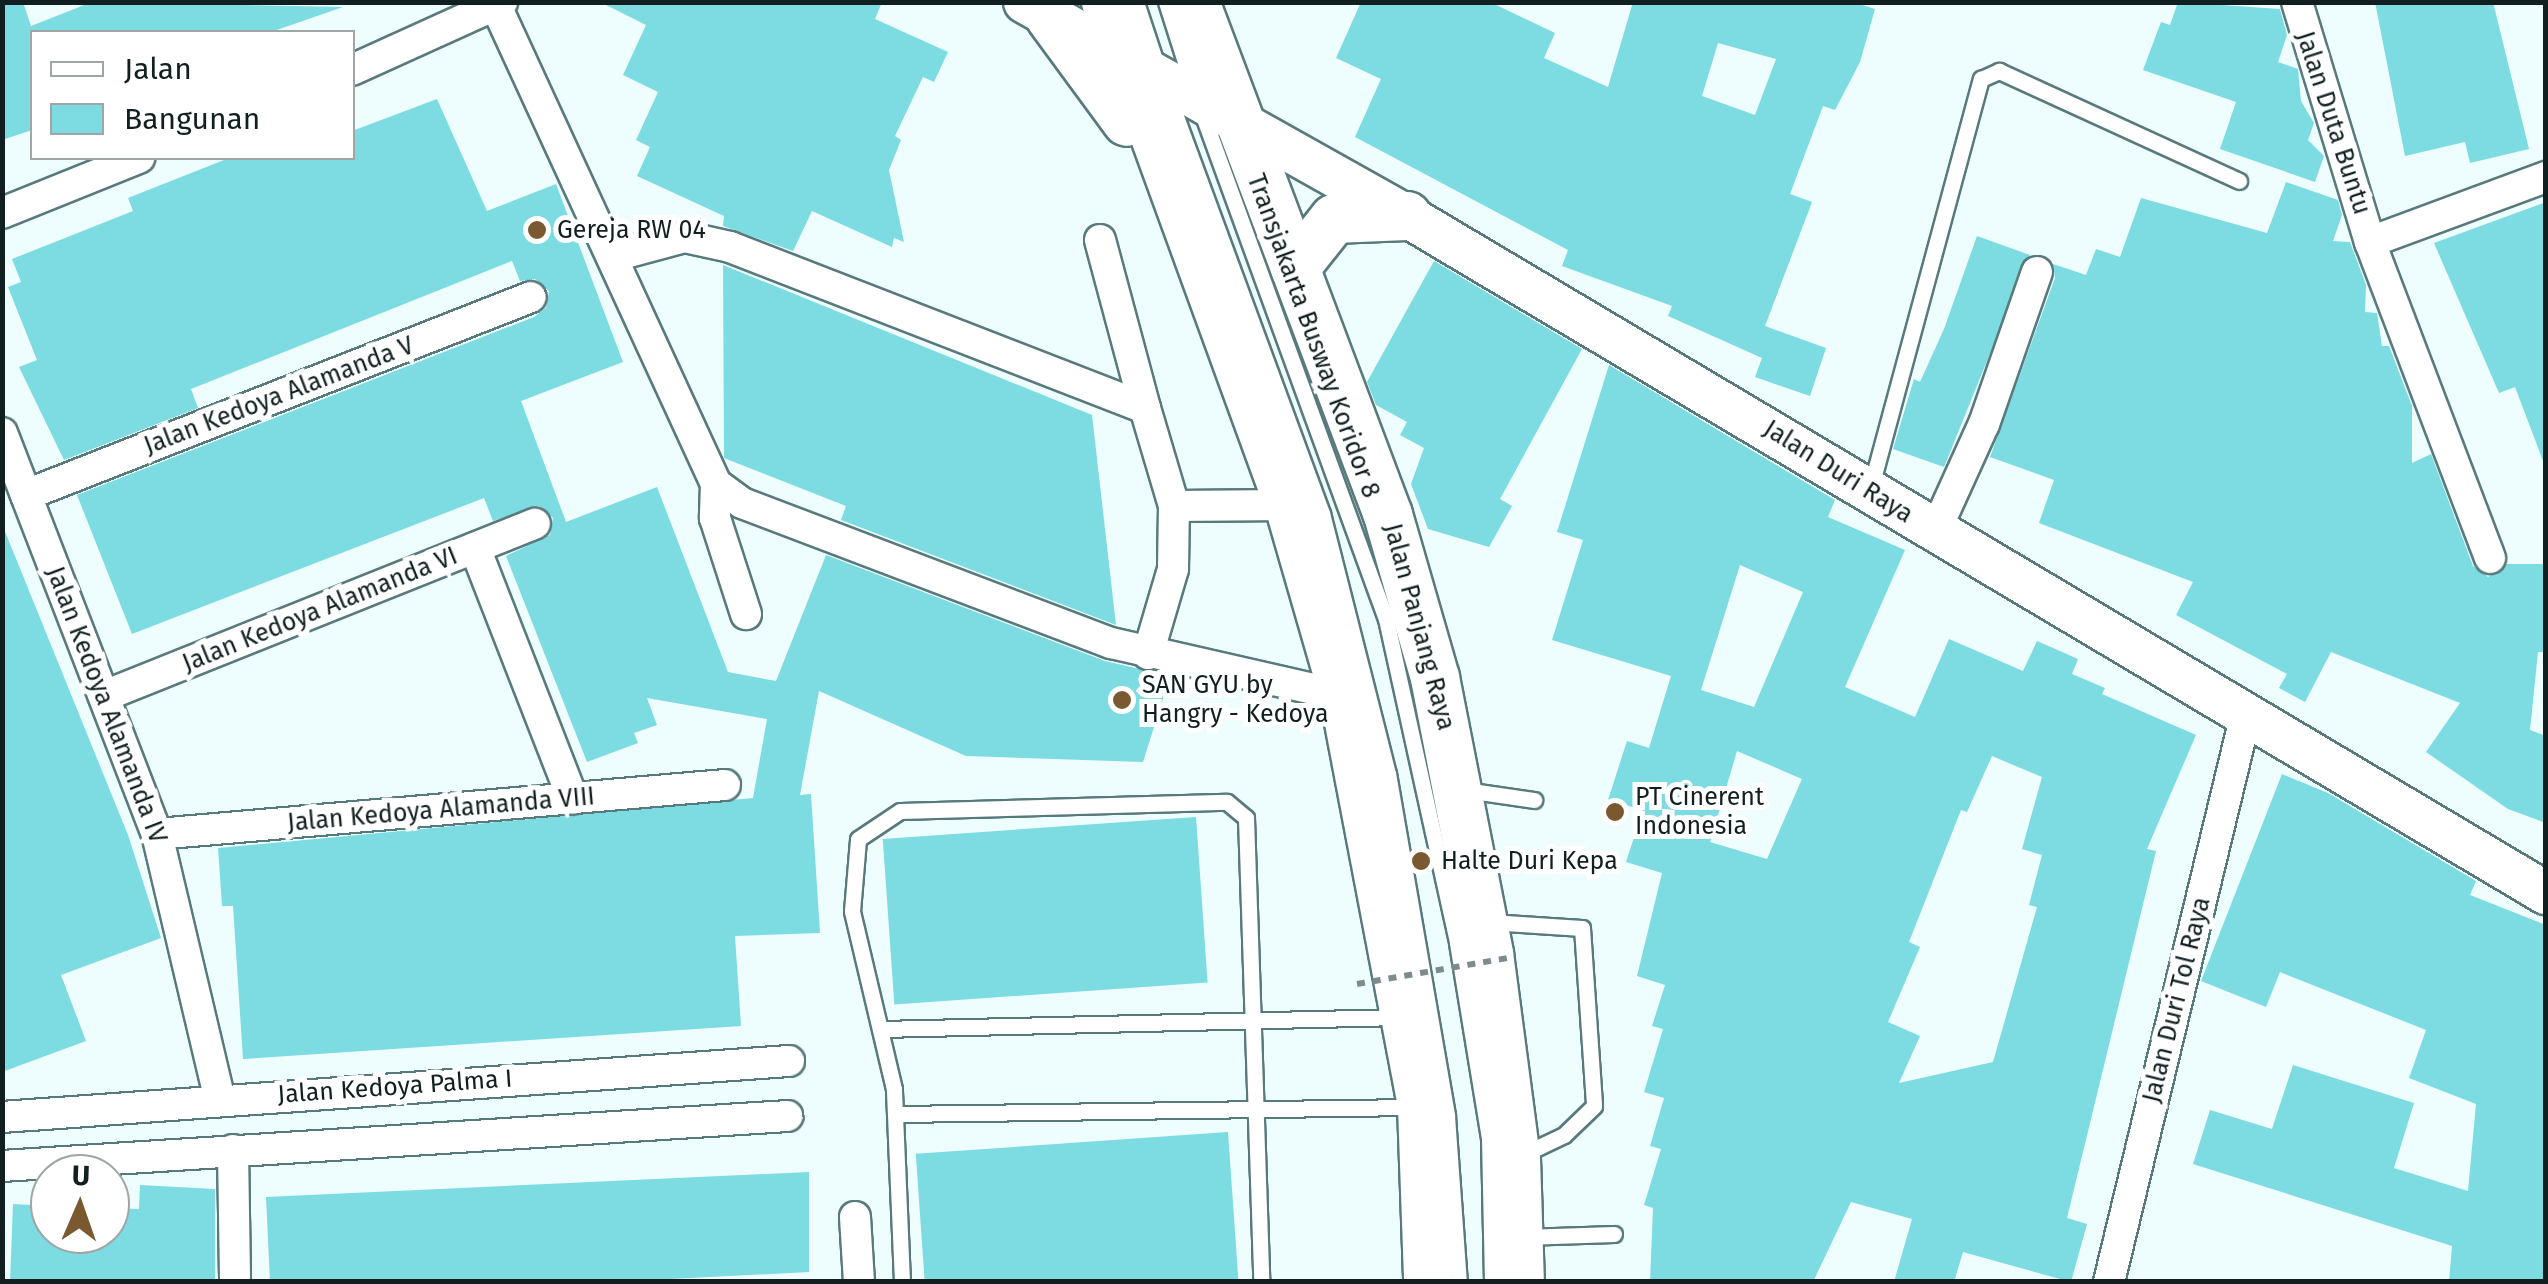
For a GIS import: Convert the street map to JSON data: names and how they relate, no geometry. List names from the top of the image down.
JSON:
{
  "streets": {
    "main road": ["Jalan Panjang Raya"],
    "street": [
      "Jalan Duta Buntu",
      "Jalan Kedoya Alamanda V",
      "Jalan Duri Raya",
      "Jalan Kedoya Alamanda VI",
      "Jalan Kedoya Alamanda IV",
      "Jalan Kedoya Alamanda VIII",
      "Jalan Duri Tol Raya",
      "Jalan Kedoya Palma I"
    ],
    "lane": ["Transjakarta Busway Koridor 8"]
  },
  "crossings": [
    ["Transjakarta Busway Koridor 8", "Jalan Duri Raya"],
    ["Jalan Kedoya Alamanda V", "Jalan Kedoya Alamanda IV"],
    ["Jalan Duri Raya", "Jalan Panjang Raya"],
    ["Jalan Duri Raya", "Jalan Duri Tol Raya"],
    ["Jalan Kedoya Alamanda VI", "Jalan Kedoya Alamanda IV"],
    ["Jalan Kedoya Alamanda IV", "Jalan Kedoya Alamanda VIII"],
    ["Jalan Kedoya Alamanda IV", "Jalan Kedoya Palma I"]
  ],
  "places": [
    "Gereja RW 04",
    "SAN GYU by Hangry - Kedoya",
    "PT Cinerent Indonesia",
    "Halte Duri Kepa"
  ],
  "legend": ["Jalan", "Bangunan"],
  "north": "top"
}
